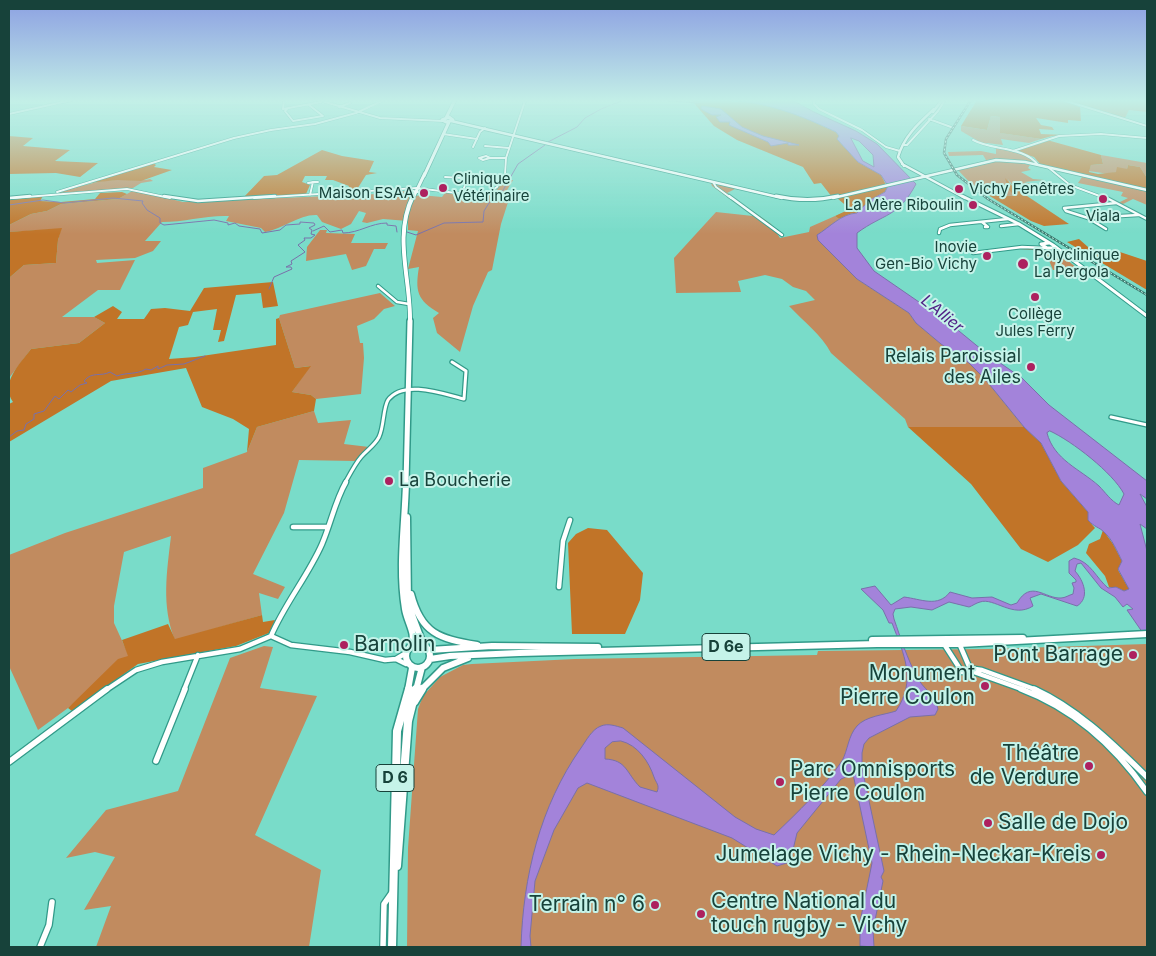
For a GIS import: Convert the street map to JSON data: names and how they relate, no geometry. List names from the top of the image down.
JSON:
{
  "streets": {
    "main road": ["D 6e", "D 6"]
  },
  "crossings": [
    ["D 6e", "D 6"]
  ],
  "water": ["L'Allier"],
  "places": [
    "Clinique Vétérinaire",
    "Vichy Fenêtres",
    "Maison ESAA",
    "Viala",
    "La Mère Riboulin",
    "Inovie Gen-Bio Vichy",
    "Polyclinique La Pergola",
    "Collège Jules Ferry",
    "Relais Paroissial des Ailes",
    "La Boucherie",
    "Barnolin",
    "Pont Barrage",
    "Monument Pierre Coulon",
    "Théâtre de Verdure",
    "Parc Omnisports Pierre Coulon",
    "Salle de Dojo",
    "Jumelage Vichy - Rhein-Neckar-Kreis",
    "Terrain n° 6",
    "Centre National du touch rugby - Vichy"
  ]
}
